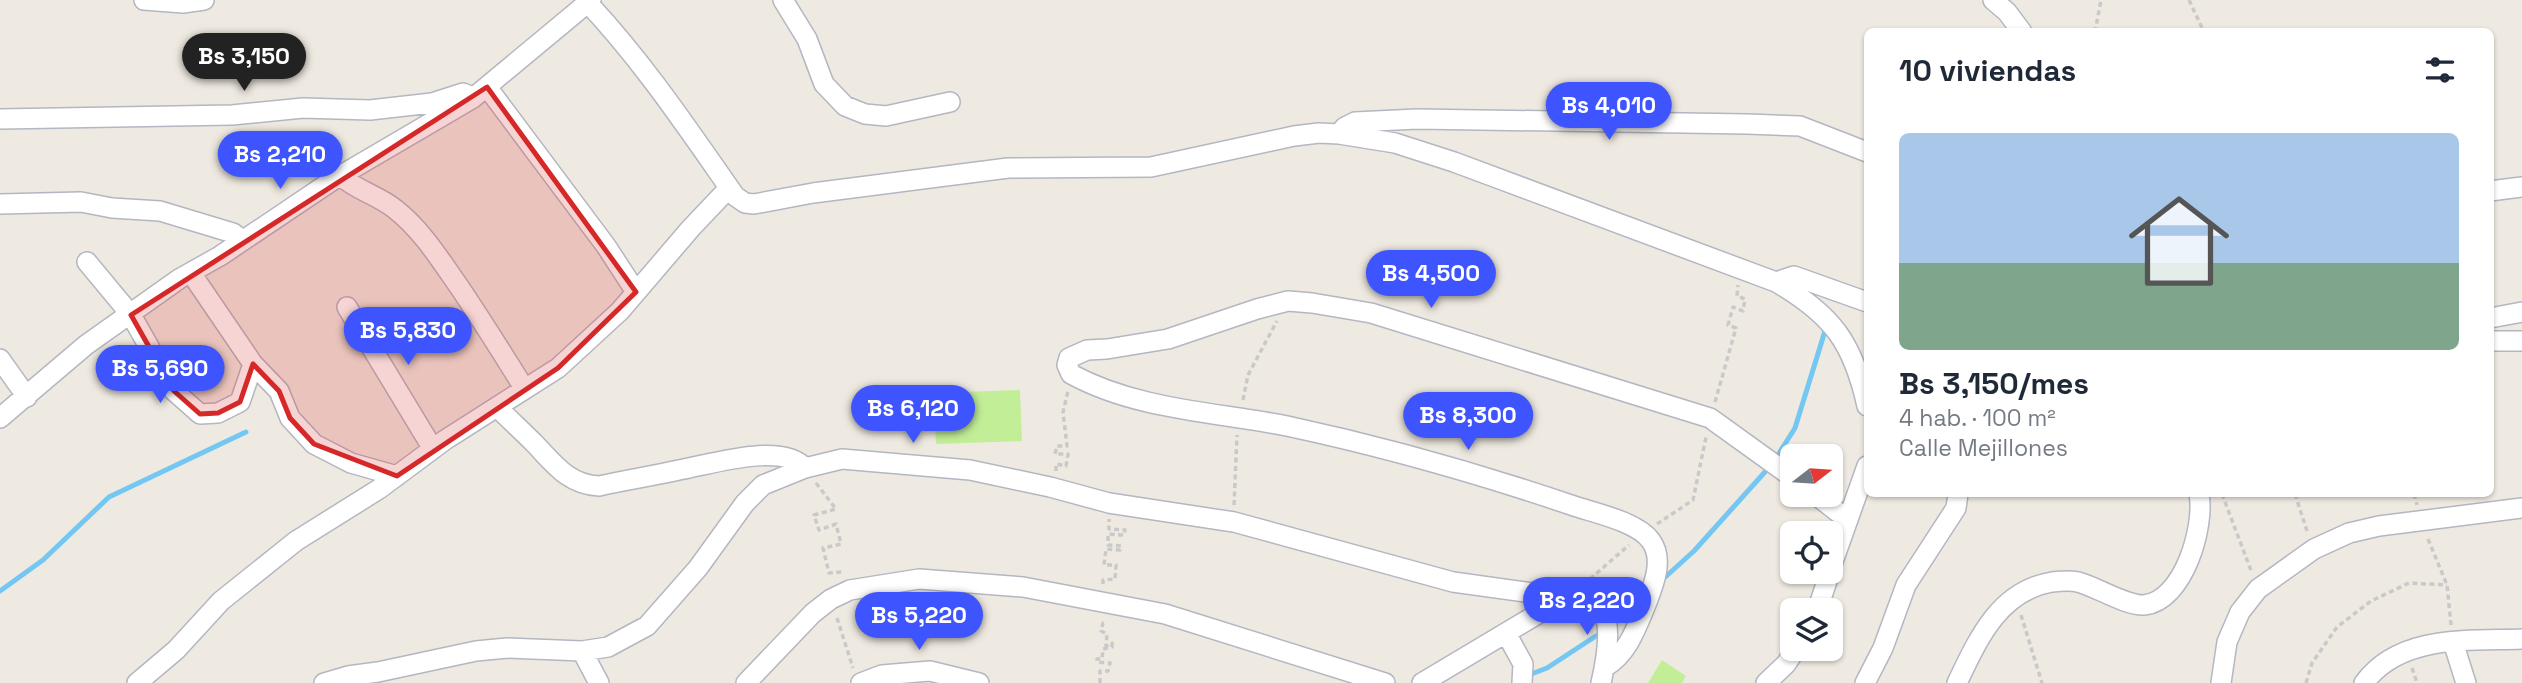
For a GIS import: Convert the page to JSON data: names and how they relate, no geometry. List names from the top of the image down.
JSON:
{
  "north": "right",
  "page": {
    "heading": "10 viviendas",
    "price": [
      "Bs 3,150",
      "Bs 4,010",
      "Bs 2,210",
      "Bs 4,500",
      "Bs 5,830",
      "Bs 5,690",
      "Bs 6,120",
      "Bs 8,300",
      "Bs 2,220",
      "Bs 5,220"
    ],
    "list": [
      {
        "name": "Bs 3,150/mes",
        "note": "4 hab. · 100 m² · Calle Mejillones"
      }
    ]
  }
}
